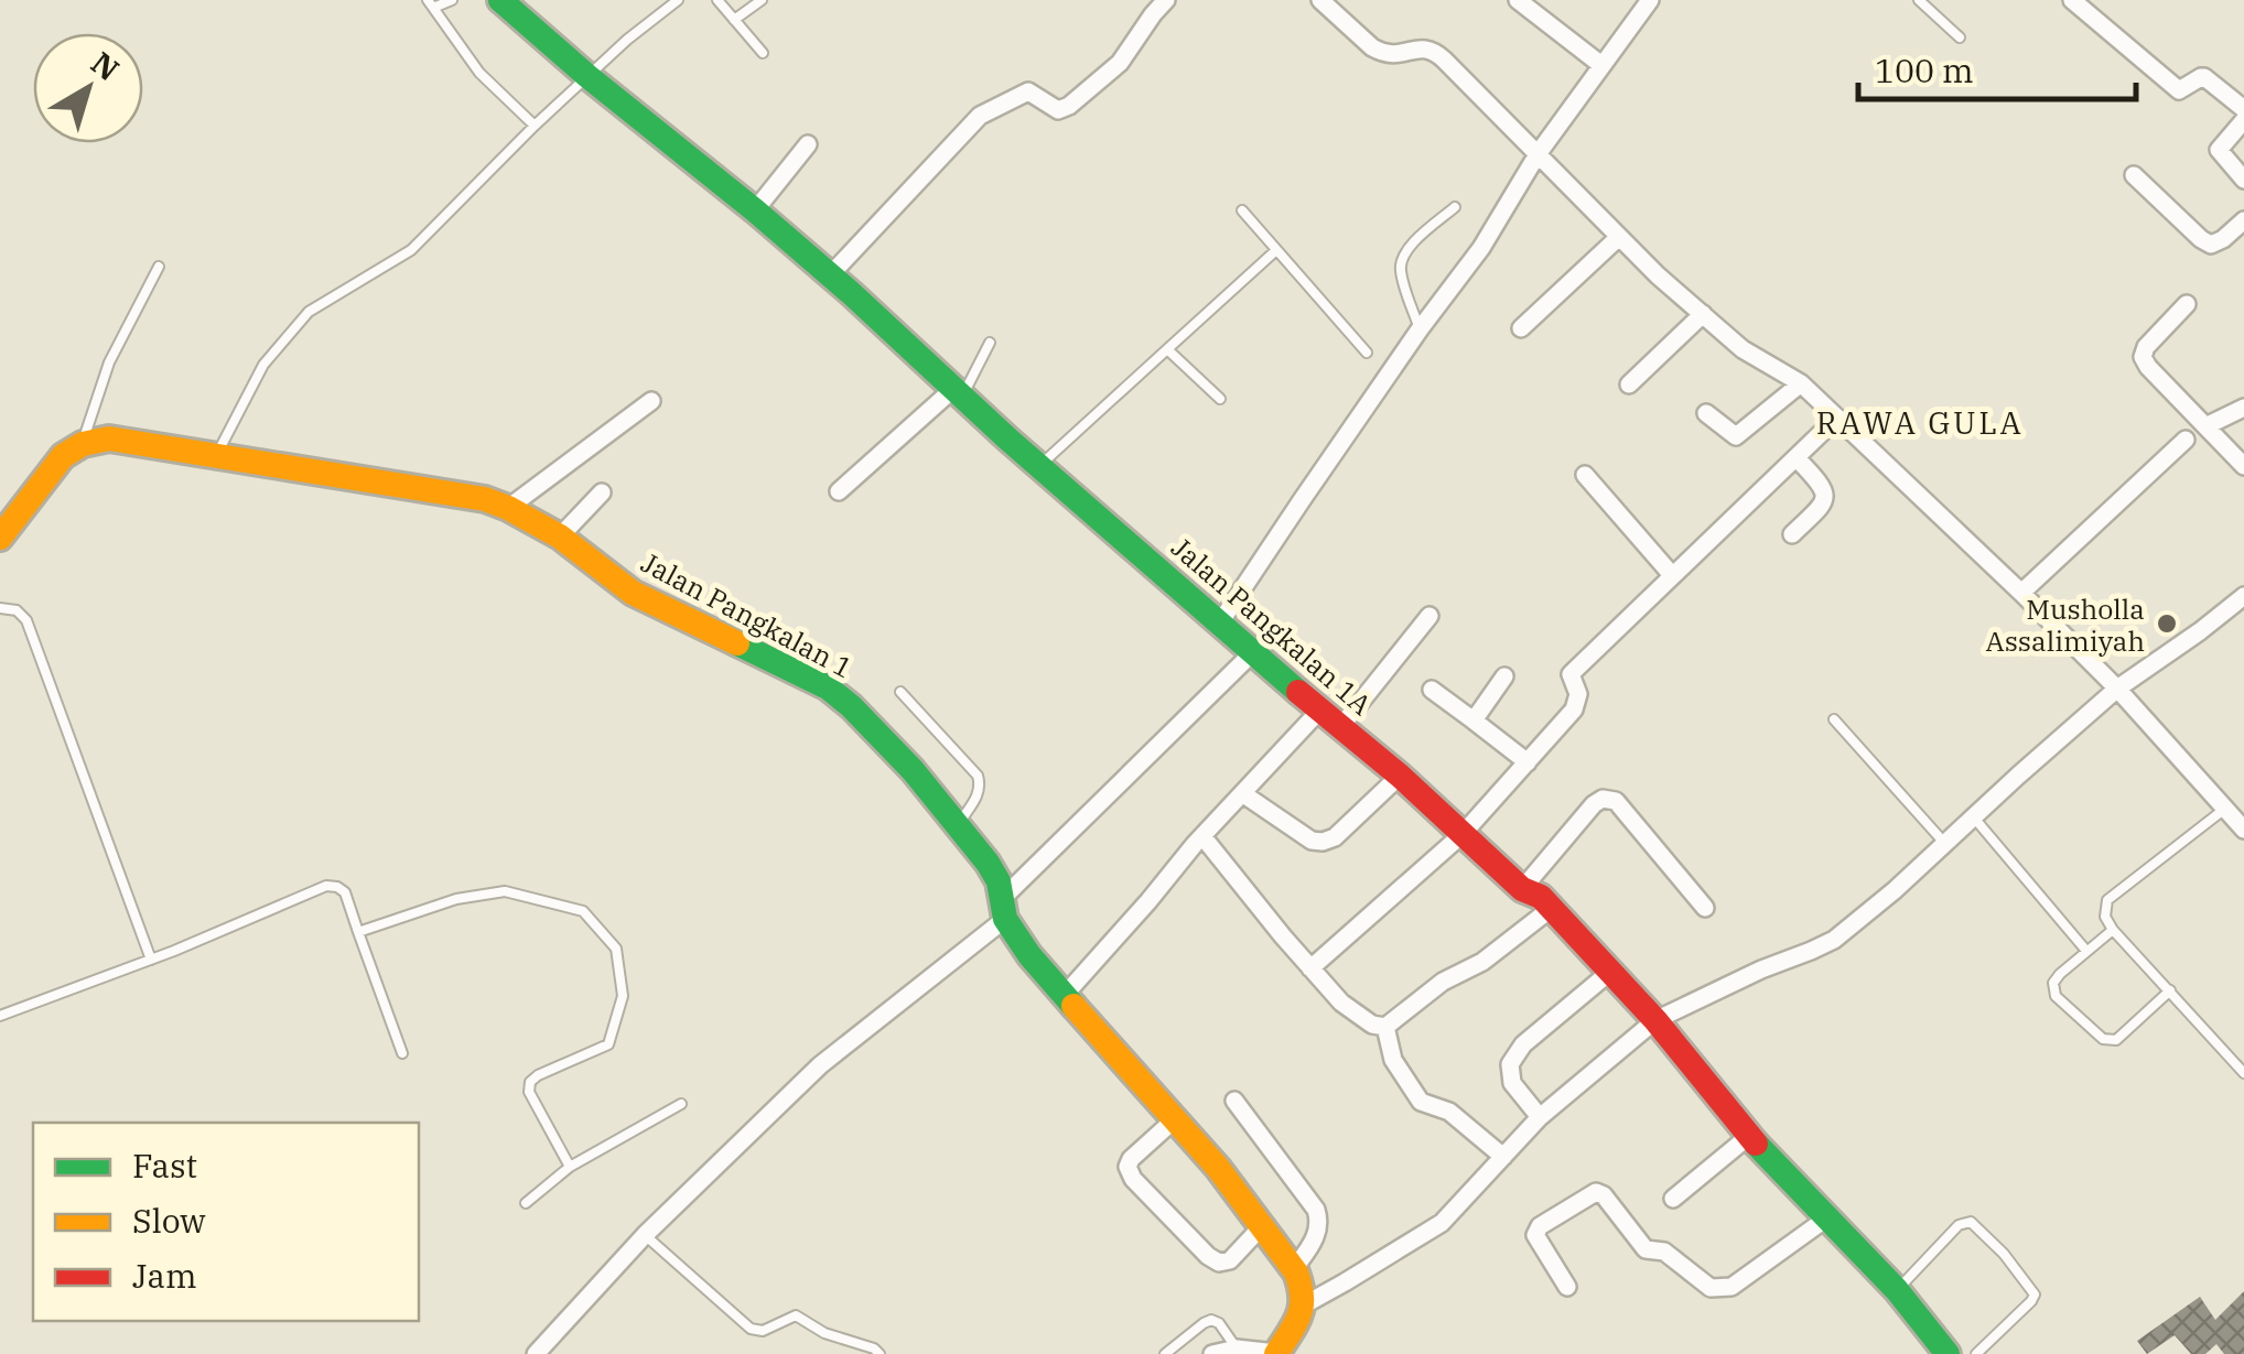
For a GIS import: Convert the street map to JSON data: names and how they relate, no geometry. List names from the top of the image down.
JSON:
{
  "streets": {
    "street": ["Jalan Pangkalan 1", "Jalan Pangkalan 1A"]
  },
  "districts": ["RAWA GULA"],
  "places": ["Musholla Assalimiyah"],
  "legend": ["Fast", "Slow", "Jam"],
  "scale_bar": "100 m",
  "north": "top right"
}
